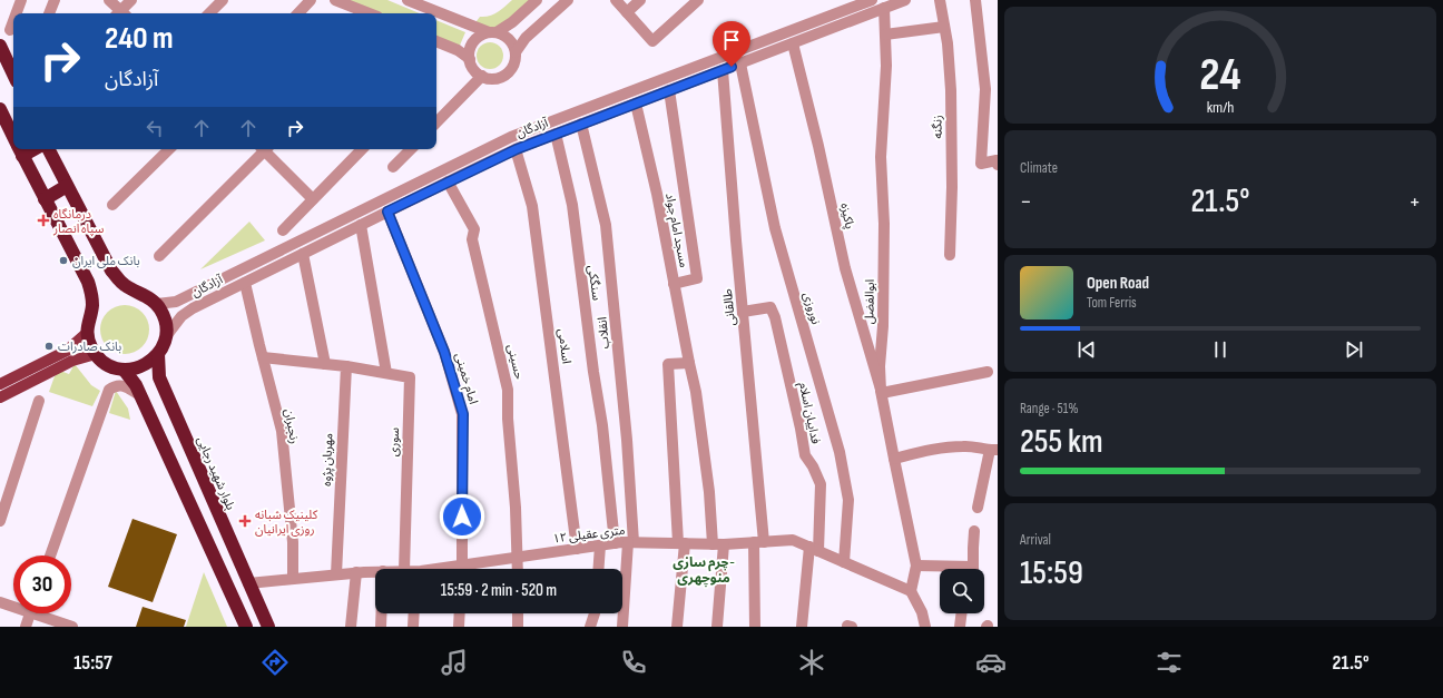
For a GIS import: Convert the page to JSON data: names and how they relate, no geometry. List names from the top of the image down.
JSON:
{
  "streets": {
    "highway": ["بلوار شهید رجایی"],
    "street": [
      "زنگنه",
      "آزادگان",
      "پاکیزه",
      "مسجد امام جواد",
      "سنگکی",
      "ابوالفضل",
      "طالقانی",
      "نوروزی",
      "انقلاب",
      "اسلامی",
      "حسینی",
      "امام خمینی",
      "فداییان اسلام",
      "رنجبران",
      "سوری",
      "مهربان پژوه",
      "۱۲ متری عقیلی"
    ]
  },
  "crossings": [
    ["آزادگان", "پاکیزه"],
    ["آزادگان", "مسجد امام جواد"],
    ["آزادگان", "سنگکی"],
    ["آزادگان", "ابوالفضل"],
    ["آزادگان", "طالقانی"],
    ["آزادگان", "نوروزی"],
    ["آزادگان", "انقلاب"],
    ["آزادگان", "اسلامی"],
    ["آزادگان", "حسینی"],
    ["آزادگان", "امام خمینی"],
    ["آزادگان", "رنجبران"],
    ["پاکیزه", "ابوالفضل"],
    ["مسجد امام جواد", "۱۲ متری عقیلی"],
    ["سنگکی", "۱۲ متری عقیلی"],
    ["ابوالفضل", "۱۲ متری عقیلی"],
    ["طالقانی", "فداییان اسلام"],
    ["طالقانی", "۱۲ متری عقیلی"],
    ["نوروزی", "۱۲ متری عقیلی"],
    ["انقلاب", "۱۲ متری عقیلی"],
    ["اسلامی", "۱۲ متری عقیلی"],
    ["حسینی", "۱۲ متری عقیلی"],
    ["امام خمینی", "۱۲ متری عقیلی"],
    ["فداییان اسلام", "۱۲ متری عقیلی"],
    ["رنجبران", "۱۲ متری عقیلی"],
    ["سوری", "مهربان پژوه"],
    ["مهربان پژوه", "۱۲ متری عقیلی"],
    ["بلوار شهید رجایی", "۱۲ متری عقیلی"]
  ],
  "districts": ["چرم سازی- منوچهری"],
  "places": {
    "health": ["درمانگاه سپاه انصار", "کلینیک شبانه روزی ایرانیان"],
    "other": ["بانک ملی ایران", "بانک صادرات"]
  },
  "page": {
    "turn": ["240 m", "آزادگان"],
    "tile": [
      "Climate",
      ["Range · 51%", "255 km"],
      ["Arrival", "15:59"]
    ],
    "heat": ["−", "21.5°", "+"],
    "song": ["Open Road", "Tom Ferris"],
    "limit": "30",
    "trip": "15:59 · 2 min · 520 m",
    "tabs": ["15:57", "21.5°"],
    "gauge": ["24", "km/h"]
  }
}
